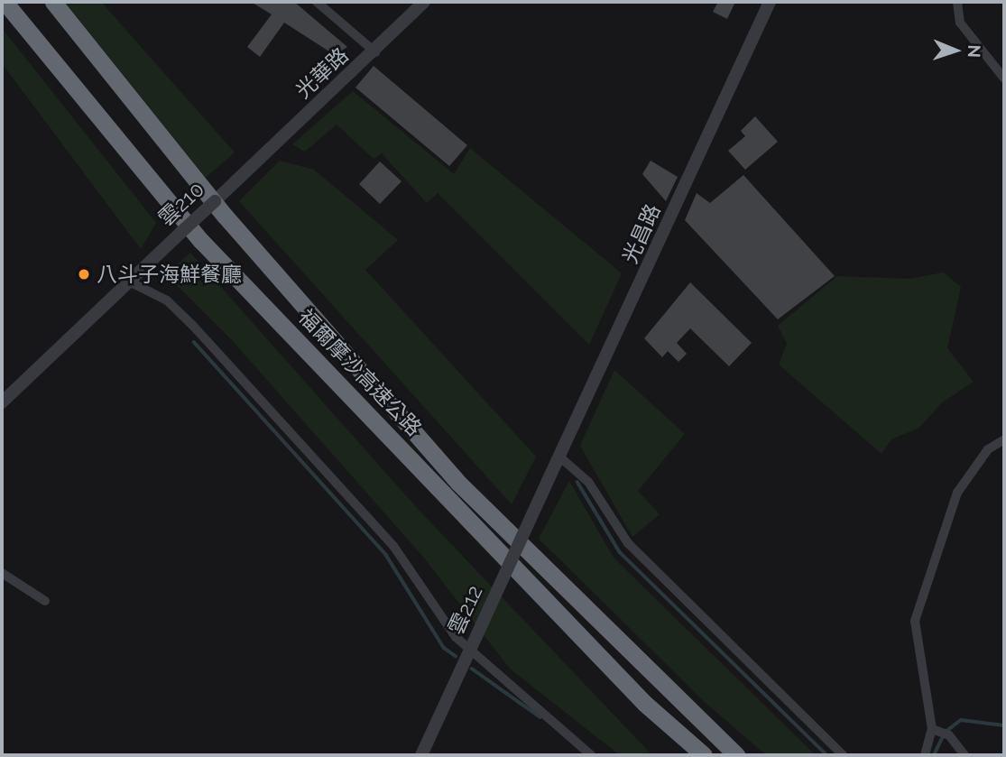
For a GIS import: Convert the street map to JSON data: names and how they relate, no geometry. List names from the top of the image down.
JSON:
{
  "streets": {
    "highway": ["福爾摩沙高速公路"],
    "street": [
      "光華路",
      "雲210",
      "光昌路",
      "雲212"
    ]
  },
  "crossings": [
    ["光華路", "雲210"],
    ["光昌路", "雲212"]
  ],
  "places": ["八斗子海鮮餐廳"],
  "north": "right"
}
